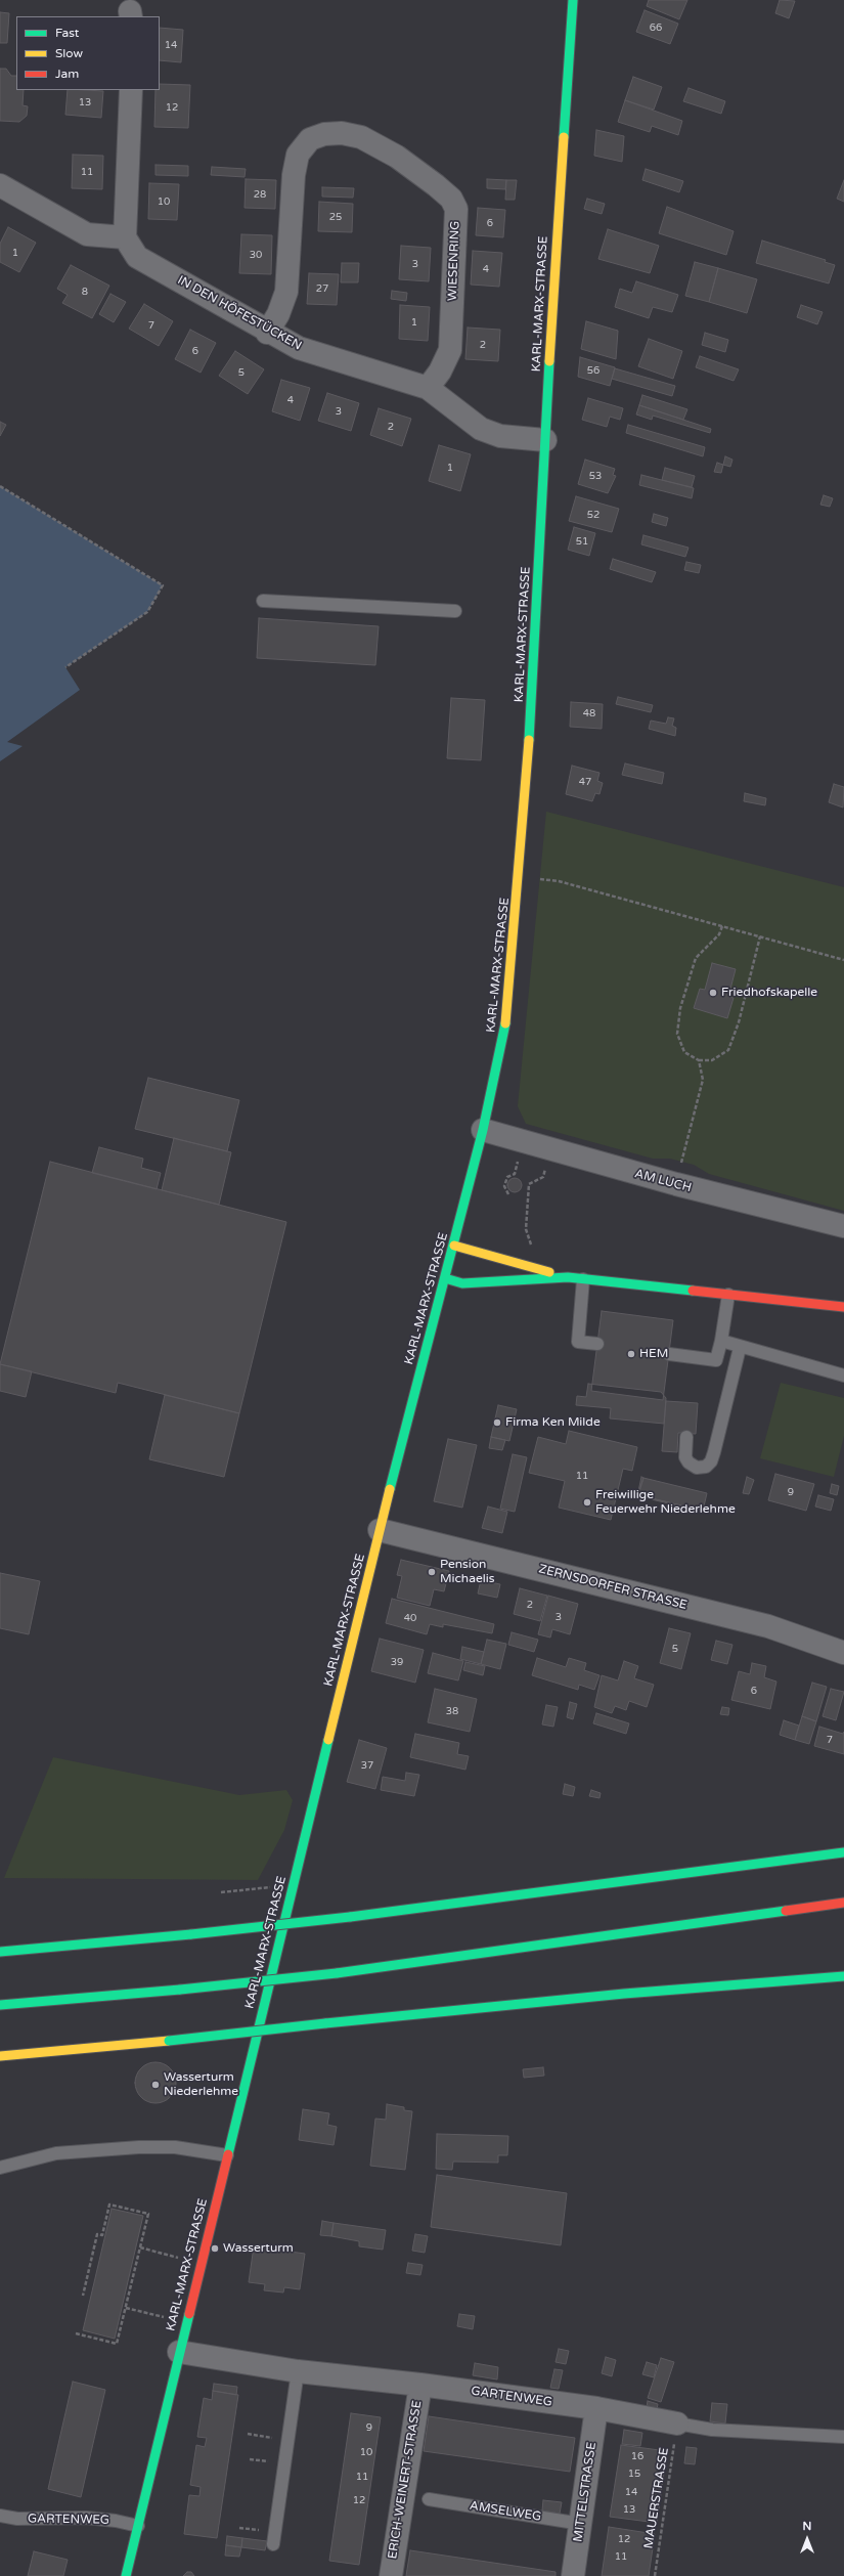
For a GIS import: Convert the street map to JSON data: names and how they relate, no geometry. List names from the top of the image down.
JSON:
{
  "streets": {
    "main road": ["KARL-MARX-STRASSE"],
    "street": [
      "WIESENRING",
      "IN DEN HÖFESTÜCKEN",
      "AM LUCH",
      "ZERNSDORFER STRASSE",
      "GARTENWEG",
      "ERICH-WEINERT-STRASSE",
      "MITTELSTRASSE"
    ],
    "lane": ["AMSELWEG"],
    "path": ["MAUERSTRASSE"]
  },
  "crossings": [
    ["WIESENRING", "IN DEN HÖFESTÜCKEN"],
    ["KARL-MARX-STRASSE", "IN DEN HÖFESTÜCKEN"],
    ["KARL-MARX-STRASSE", "AM LUCH"],
    ["KARL-MARX-STRASSE", "ZERNSDORFER STRASSE"],
    ["KARL-MARX-STRASSE", "GARTENWEG"],
    ["GARTENWEG", "ERICH-WEINERT-STRASSE"],
    ["GARTENWEG", "MITTELSTRASSE"],
    ["GARTENWEG", "MAUERSTRASSE"],
    ["MITTELSTRASSE", "AMSELWEG"]
  ],
  "places": [
    "Friedhofskapelle",
    "HEM",
    "Firma Ken Milde",
    "Freiwillige Feuerwehr Niederlehme",
    "Pension Michaelis",
    "Wasserturm Niederlehme",
    "Wasserturm"
  ],
  "house_numbers": [
    "66",
    "14",
    "13",
    "12",
    "11",
    "28",
    "10",
    "25",
    "6",
    "1",
    "30",
    "3",
    "4",
    "27",
    "8",
    "1",
    "7",
    "2",
    "6",
    "56",
    "5",
    "4",
    "3",
    "2",
    "1",
    "53",
    "52",
    "51",
    "48",
    "47",
    "11",
    "9",
    "2",
    "3",
    "40",
    "5",
    "39",
    "6",
    "38",
    "7",
    "37",
    "9",
    "10",
    "16",
    "15",
    "11",
    "14",
    "12",
    "13",
    "12",
    "11"
  ],
  "legend": ["Fast", "Slow", "Jam"],
  "north": "top"
}
